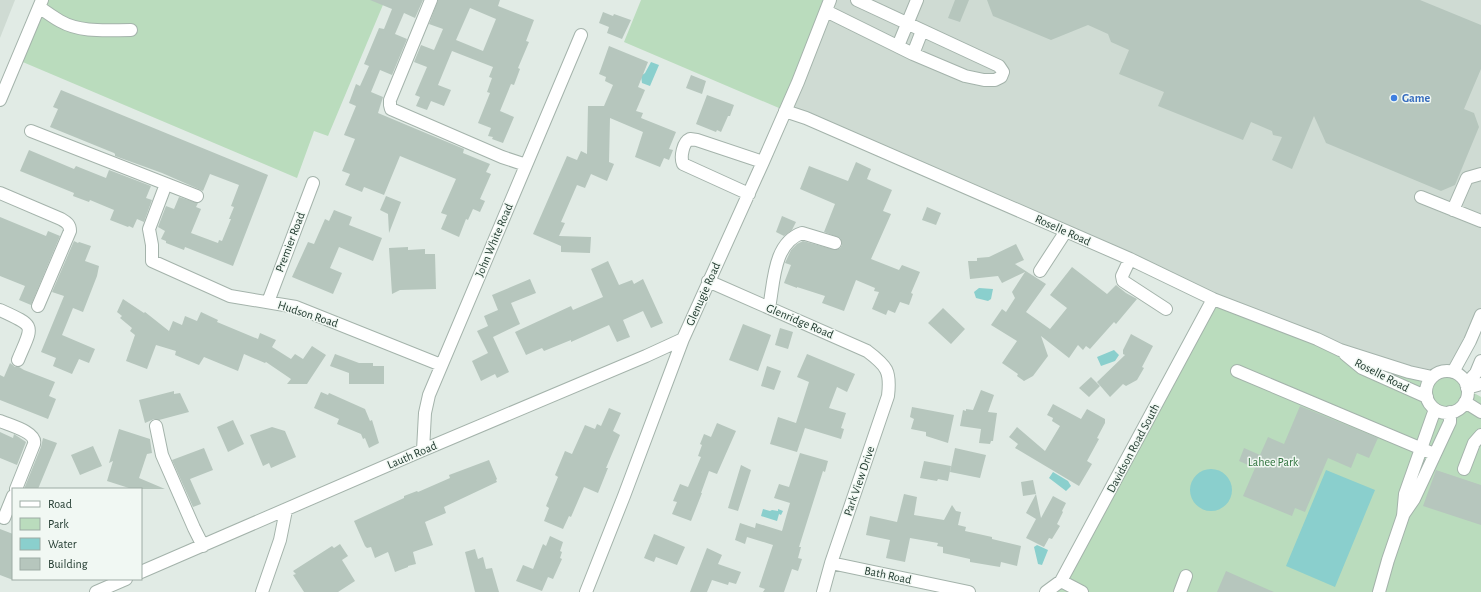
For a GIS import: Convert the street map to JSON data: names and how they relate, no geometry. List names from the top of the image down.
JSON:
{
  "streets": {
    "street": [
      "Roselle Road",
      "John White Road",
      "Premier Road",
      "Glenugie Road",
      "Hudson Road",
      "Glenridge Road",
      "Davidson Road South",
      "Lauth Road",
      "Park View Drive",
      "Bath Road"
    ]
  },
  "crossings": [
    ["Roselle Road", "Glenugie Road"],
    ["Roselle Road", "Davidson Road South"],
    ["John White Road", "Hudson Road"],
    ["John White Road", "Lauth Road"],
    ["Premier Road", "Hudson Road"],
    ["Glenugie Road", "Glenridge Road"],
    ["Glenugie Road", "Lauth Road"],
    ["Glenridge Road", "Park View Drive"],
    ["Park View Drive", "Bath Road"]
  ],
  "parks": ["Lahee Park"],
  "places": ["Game"],
  "legend": [
    "Road",
    "Park",
    "Water",
    "Building"
  ]
}
